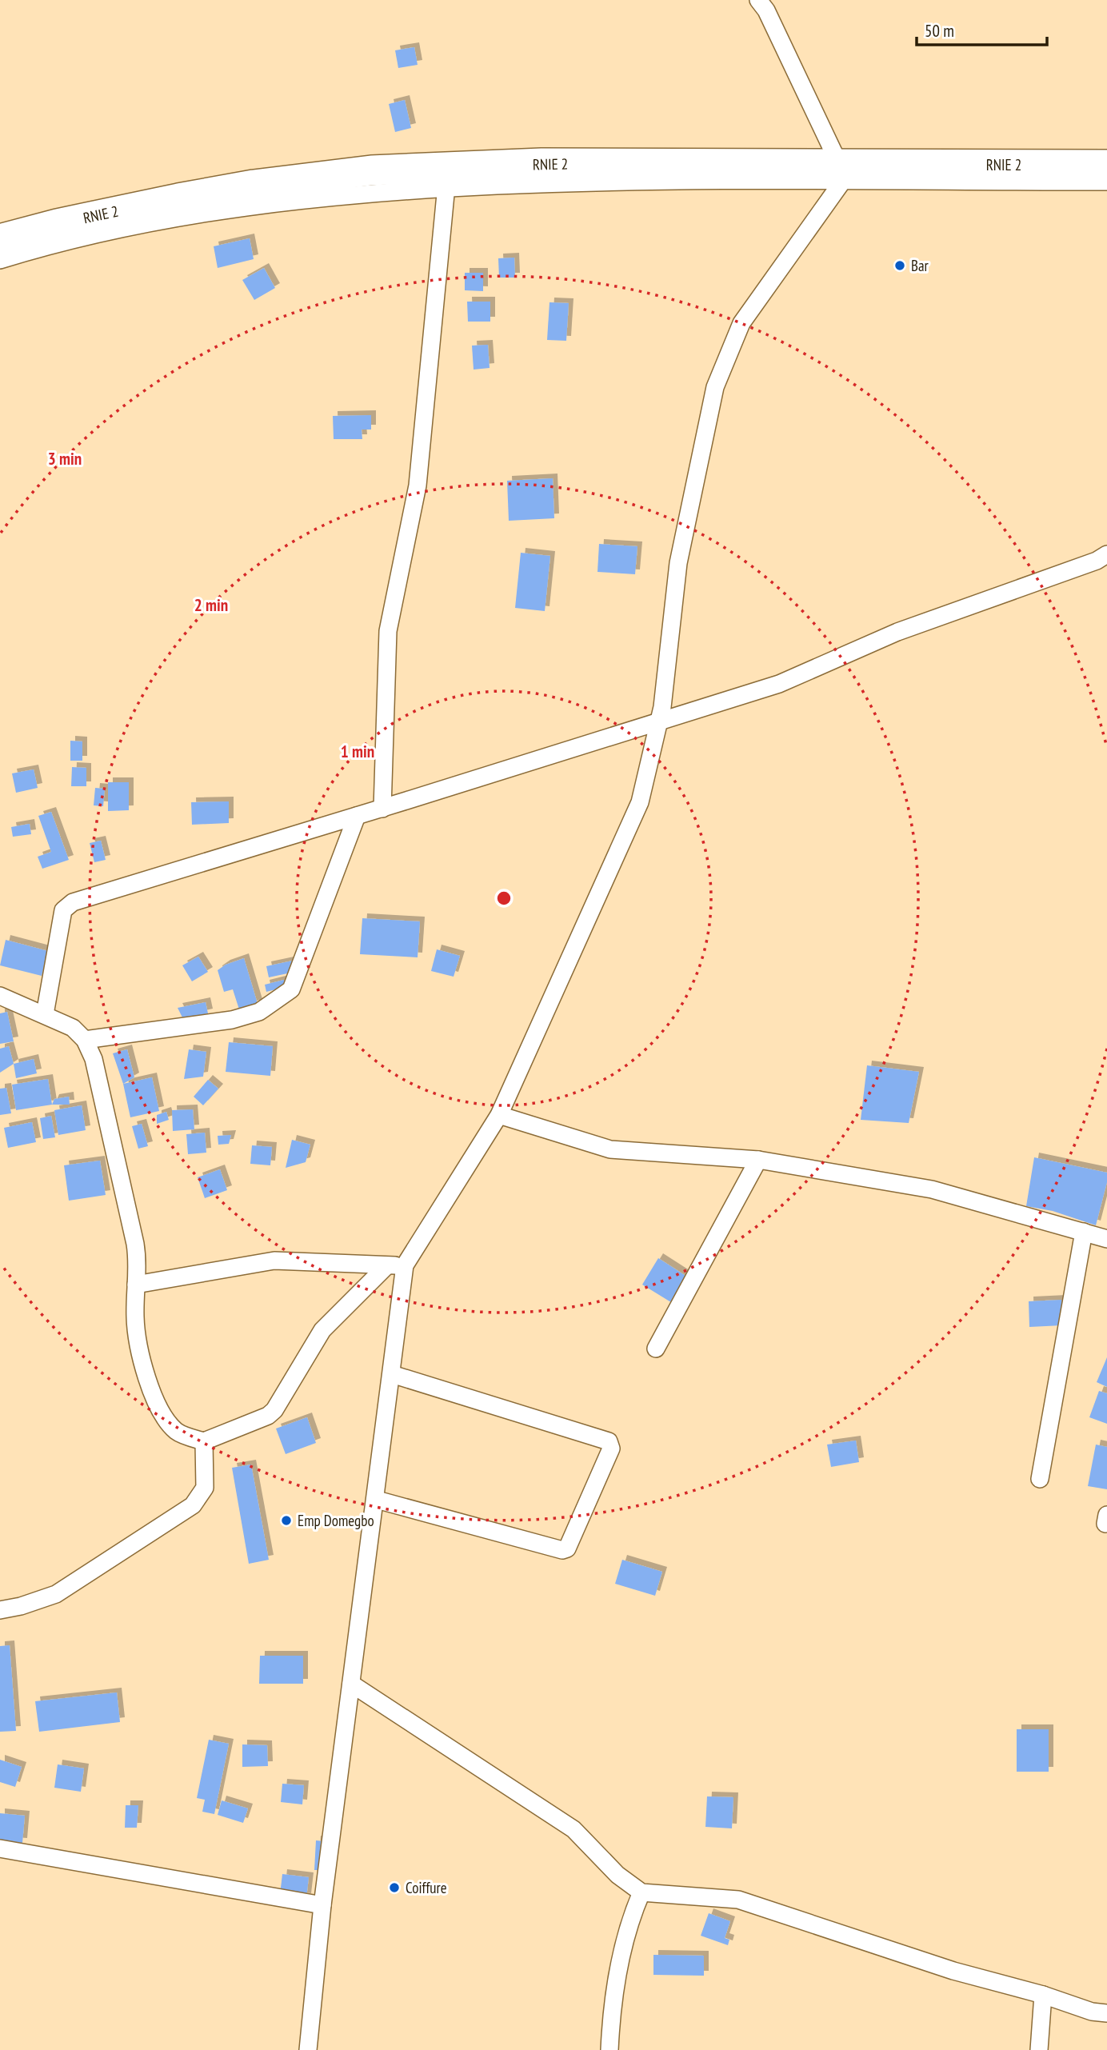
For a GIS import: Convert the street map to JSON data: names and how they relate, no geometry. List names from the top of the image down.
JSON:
{
  "streets": {
    "highway": ["RNIE 2"]
  },
  "places": ["Bar", "Emp Domegbo", "Coiffure"],
  "scale_bar": "50 m",
  "rings": ["3 min", "2 min", "1 min"]
}
